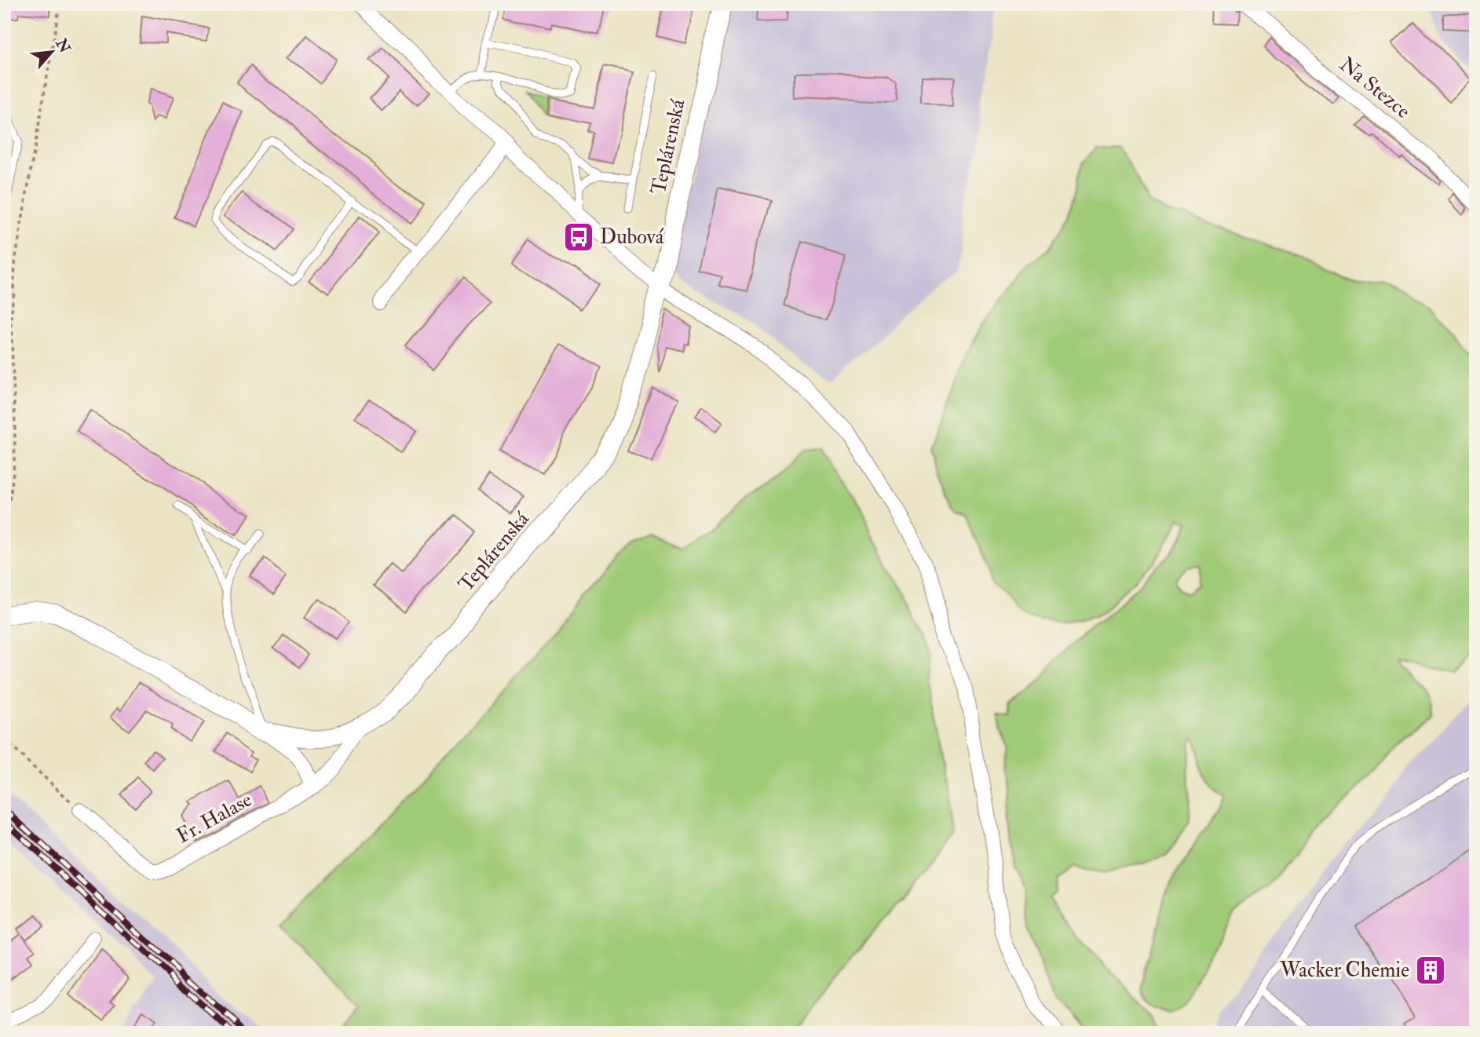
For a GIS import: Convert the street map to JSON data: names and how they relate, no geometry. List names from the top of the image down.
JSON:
{
  "streets": {
    "street": ["Na Stezce", "Teplárenská", "Fr. Halase"]
  },
  "places": {
    "bus stop": ["Dubová"],
    "building": ["Wacker Chemie"]
  },
  "north": "top right"
}
